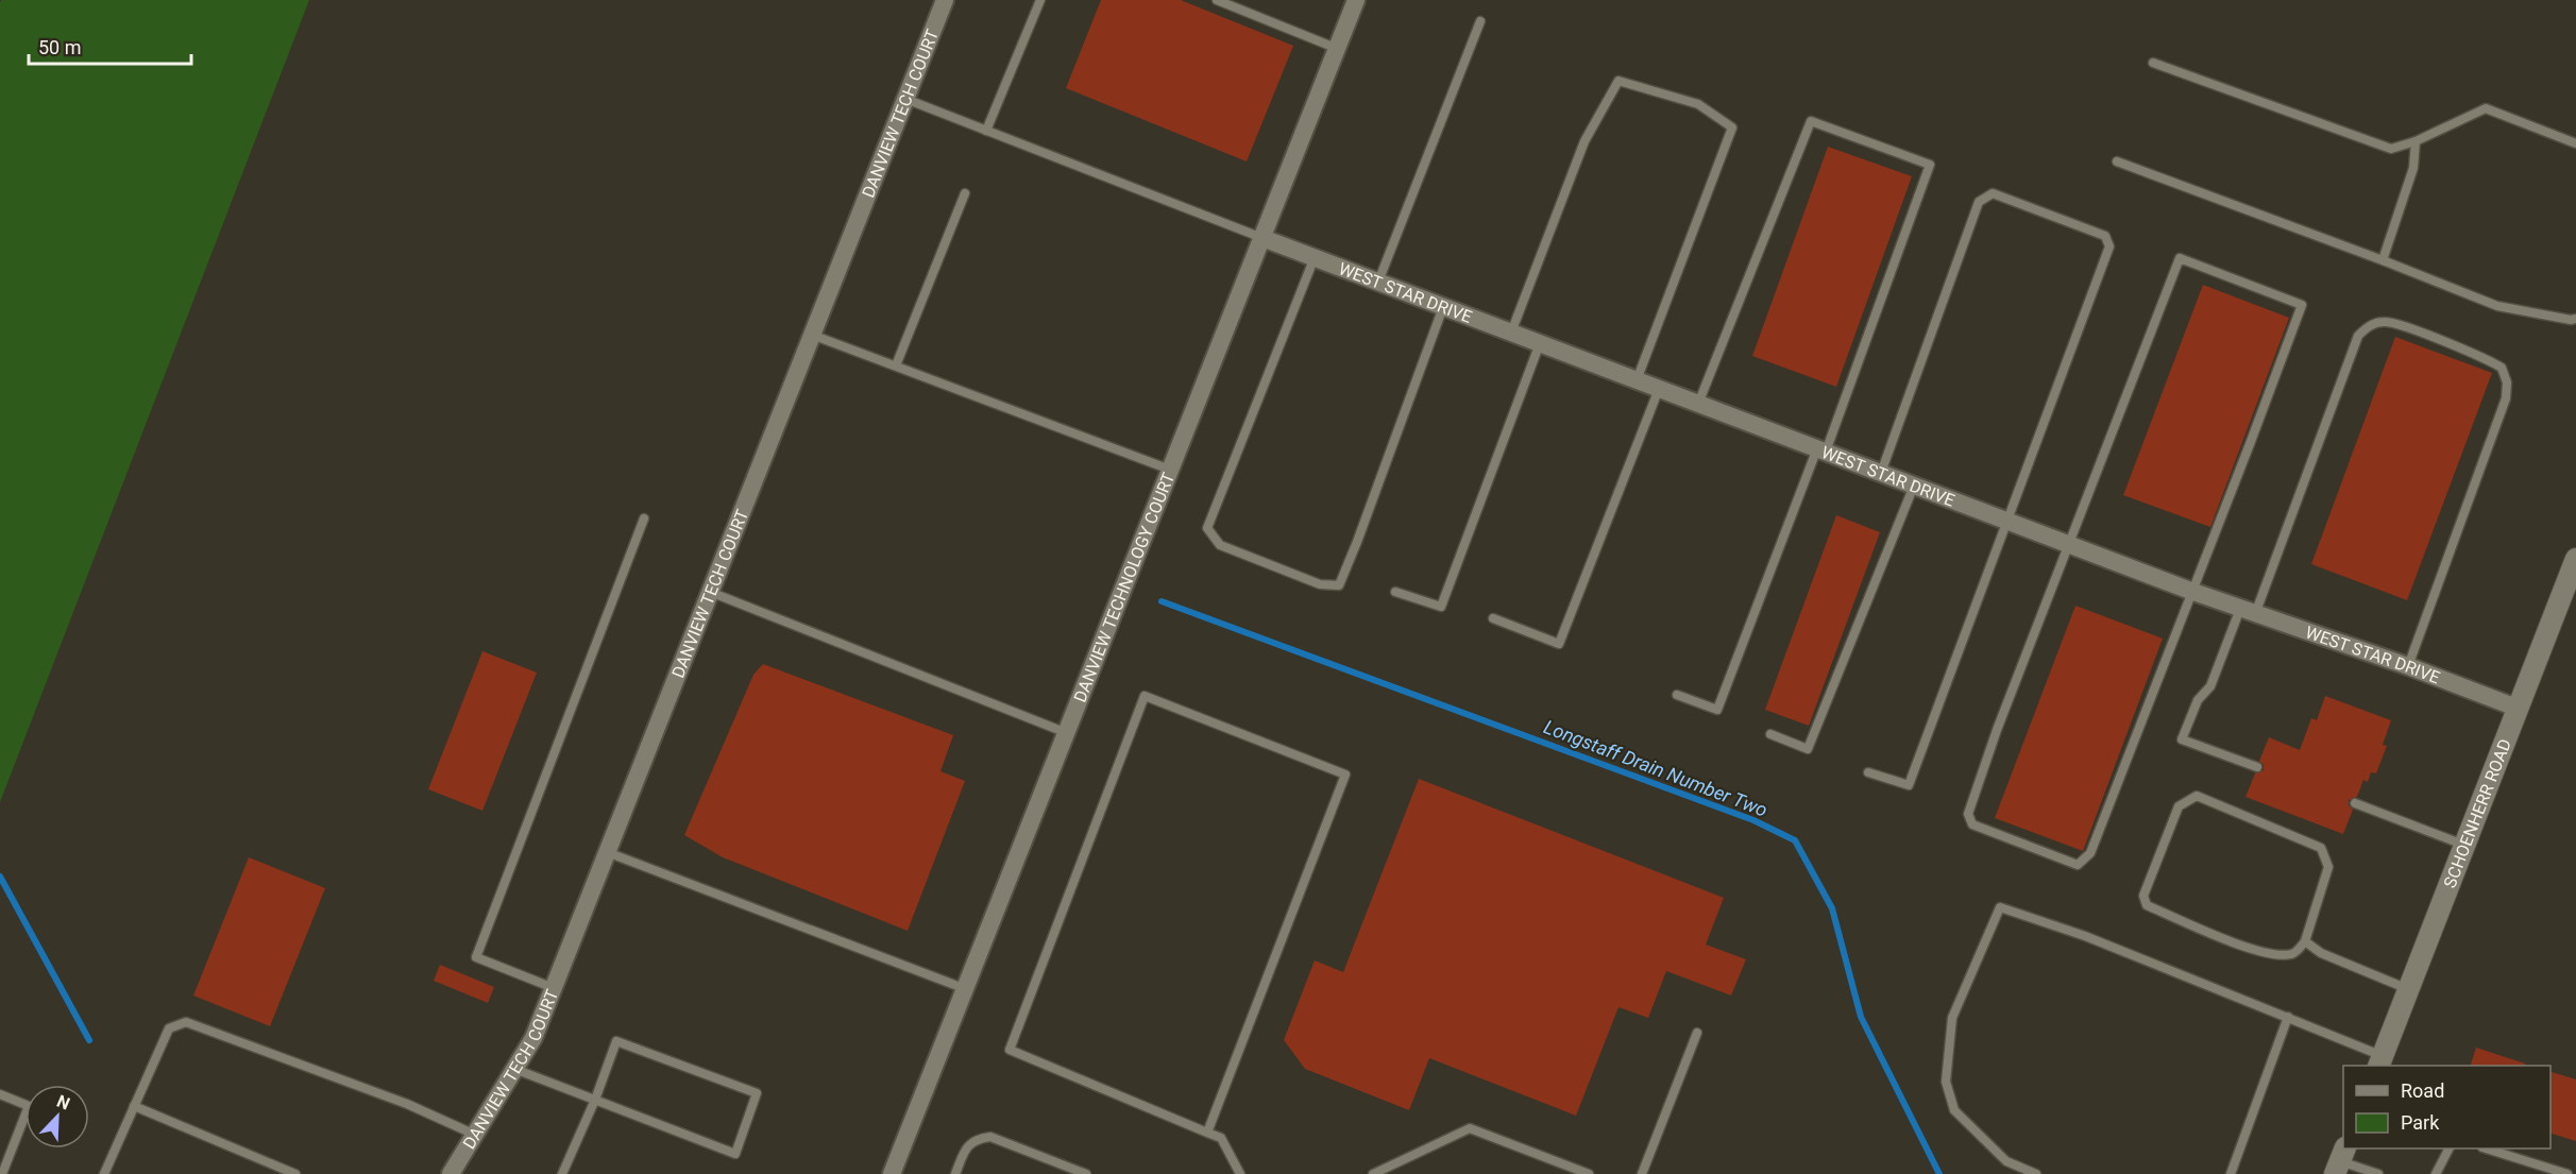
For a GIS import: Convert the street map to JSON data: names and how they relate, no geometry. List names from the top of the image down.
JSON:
{
  "streets": {
    "street": [
      "DANVIEW TECH COURT",
      "WEST STAR DRIVE",
      "DANVIEW TECHNOLOGY COURT",
      "SCHOENHERR ROAD"
    ]
  },
  "crossings": [
    ["WEST STAR DRIVE", "DANVIEW TECHNOLOGY COURT"],
    ["WEST STAR DRIVE", "SCHOENHERR ROAD"]
  ],
  "water": ["Longstaff Drain Number Two"],
  "legend": ["Road", "Park"],
  "scale_bar": "50 m",
  "north": "top right"
}
